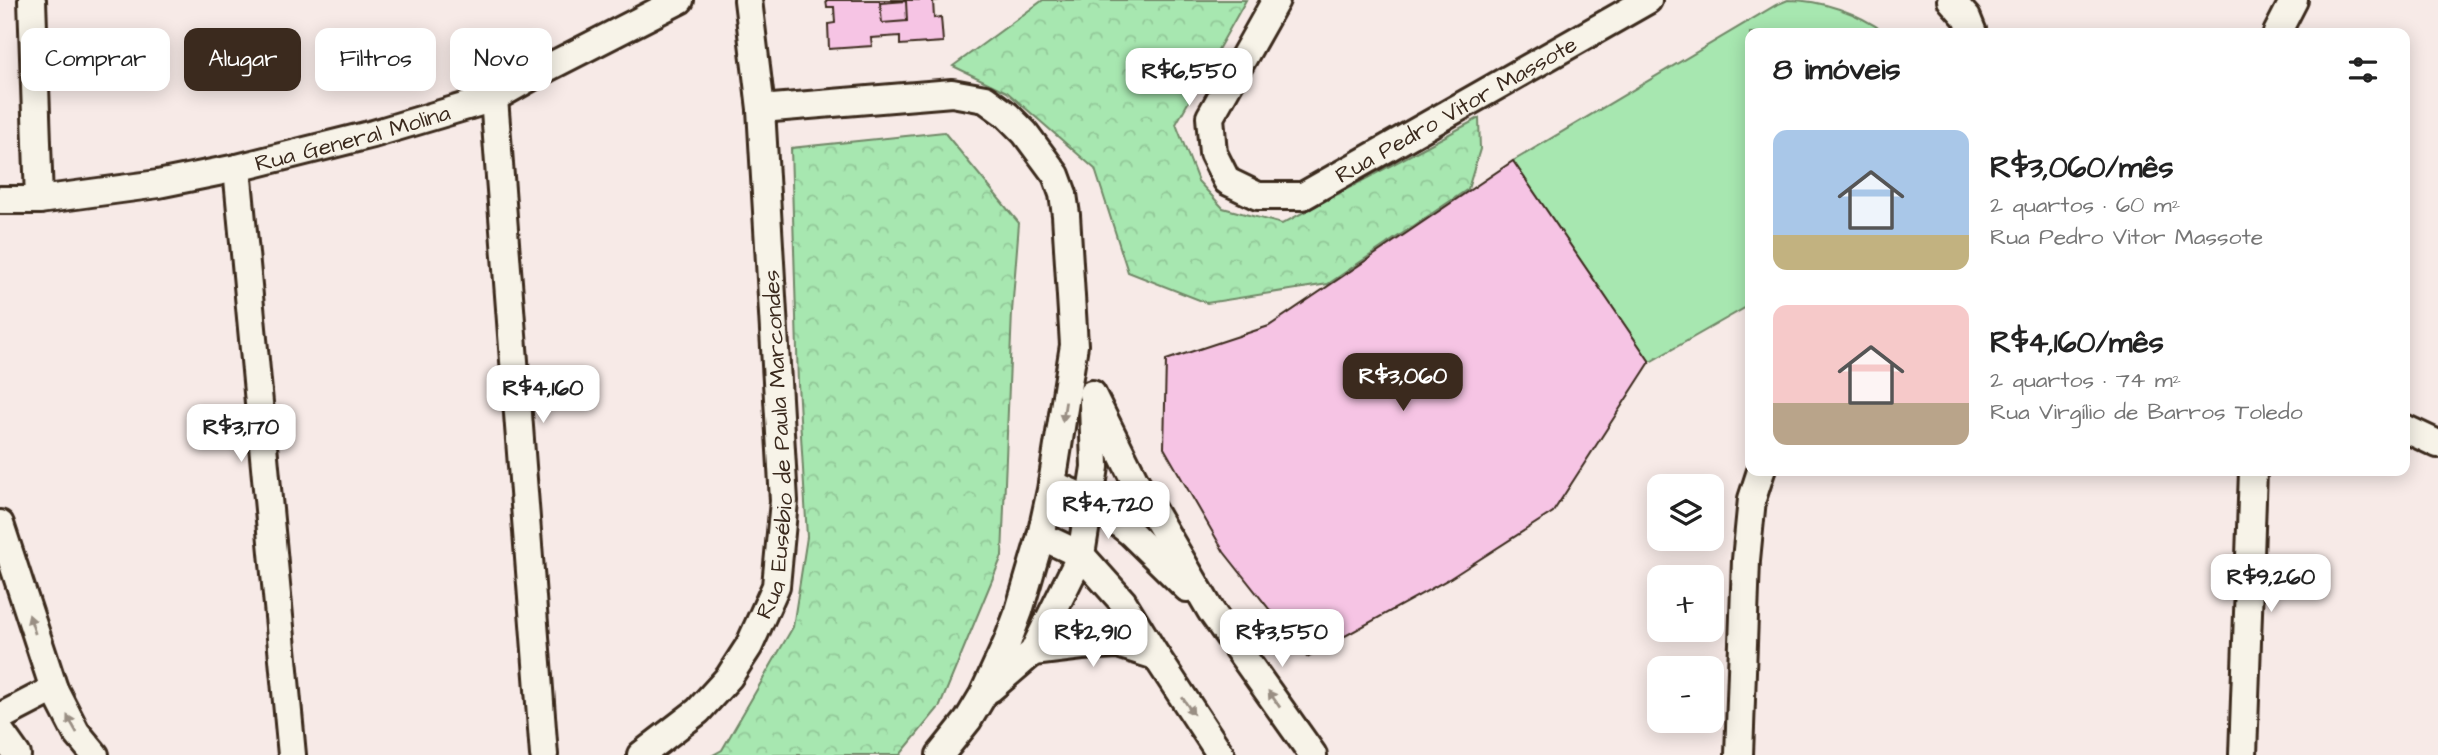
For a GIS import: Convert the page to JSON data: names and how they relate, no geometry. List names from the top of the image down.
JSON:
{
  "streets": {
    "street": ["Rua Pedro Vitor Massote", "Rua General Molina", "Rua Eusébio de Paula Marcondes"]
  },
  "page": {
    "chip": [
      "Comprar",
      "Alugar",
      "Filtros",
      "Novo"
    ],
    "heading": "8 imóveis",
    "price": [
      "R$6,550",
      "R$3,060",
      "R$4,160",
      "R$3,170",
      "R$4,720",
      "R$9,260",
      "R$2,910",
      "R$3,550"
    ],
    "list": [
      {
        "name": "R$3,060/mês",
        "note": "2 quartos · 60 m² · Rua Pedro Vitor Massote"
      },
      {
        "name": "R$4,160/mês",
        "note": "2 quartos · 74 m² · Rua Virgílio de Barros Toledo"
      }
    ],
    "map_buttons": ["+", "−"]
  }
}
